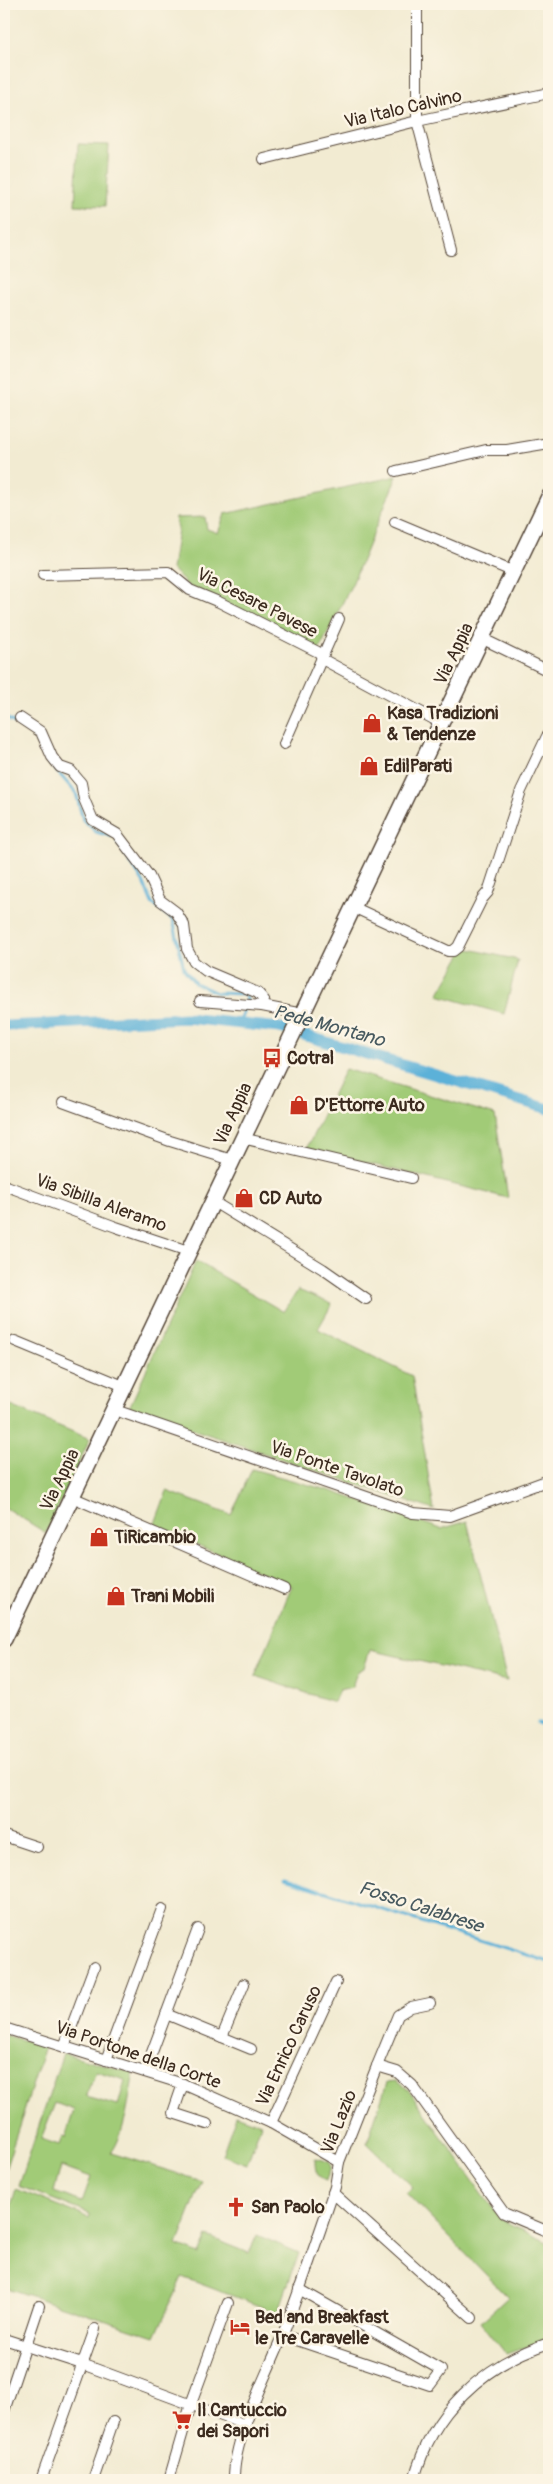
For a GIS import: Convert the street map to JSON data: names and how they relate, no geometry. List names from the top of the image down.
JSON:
{
  "streets": {
    "main road": ["Via Appia"],
    "street": [
      "Via Italo Calvino",
      "Via Cesare Pavese",
      "Via Sibilla Aleramo",
      "Via Ponte Tavolato",
      "Via Enrico Caruso",
      "Via Portone della Corte",
      "Via Lazio"
    ]
  },
  "crossings": [
    ["Via Cesare Pavese", "Via Appia"],
    ["Via Appia", "Via Sibilla Aleramo"],
    ["Via Appia", "Via Ponte Tavolato"],
    ["Via Enrico Caruso", "Via Portone della Corte"],
    ["Via Portone della Corte", "Via Lazio"]
  ],
  "water": ["Pede Montano", "Fosso Calabrese"],
  "places": {
    "shop": [
      "Kasa Tradizioni & Tendenze",
      "EdilParati",
      "D'Ettorre Auto",
      "CD Auto",
      "TiRicambio",
      "Trani Mobili"
    ],
    "bus stop": ["Cotral"],
    "church": ["San Paolo"],
    "hotel": ["Bed and Breakfast le Tre Caravelle"],
    "supermarket": ["Il Cantuccio dei Sapori"]
  }
}
